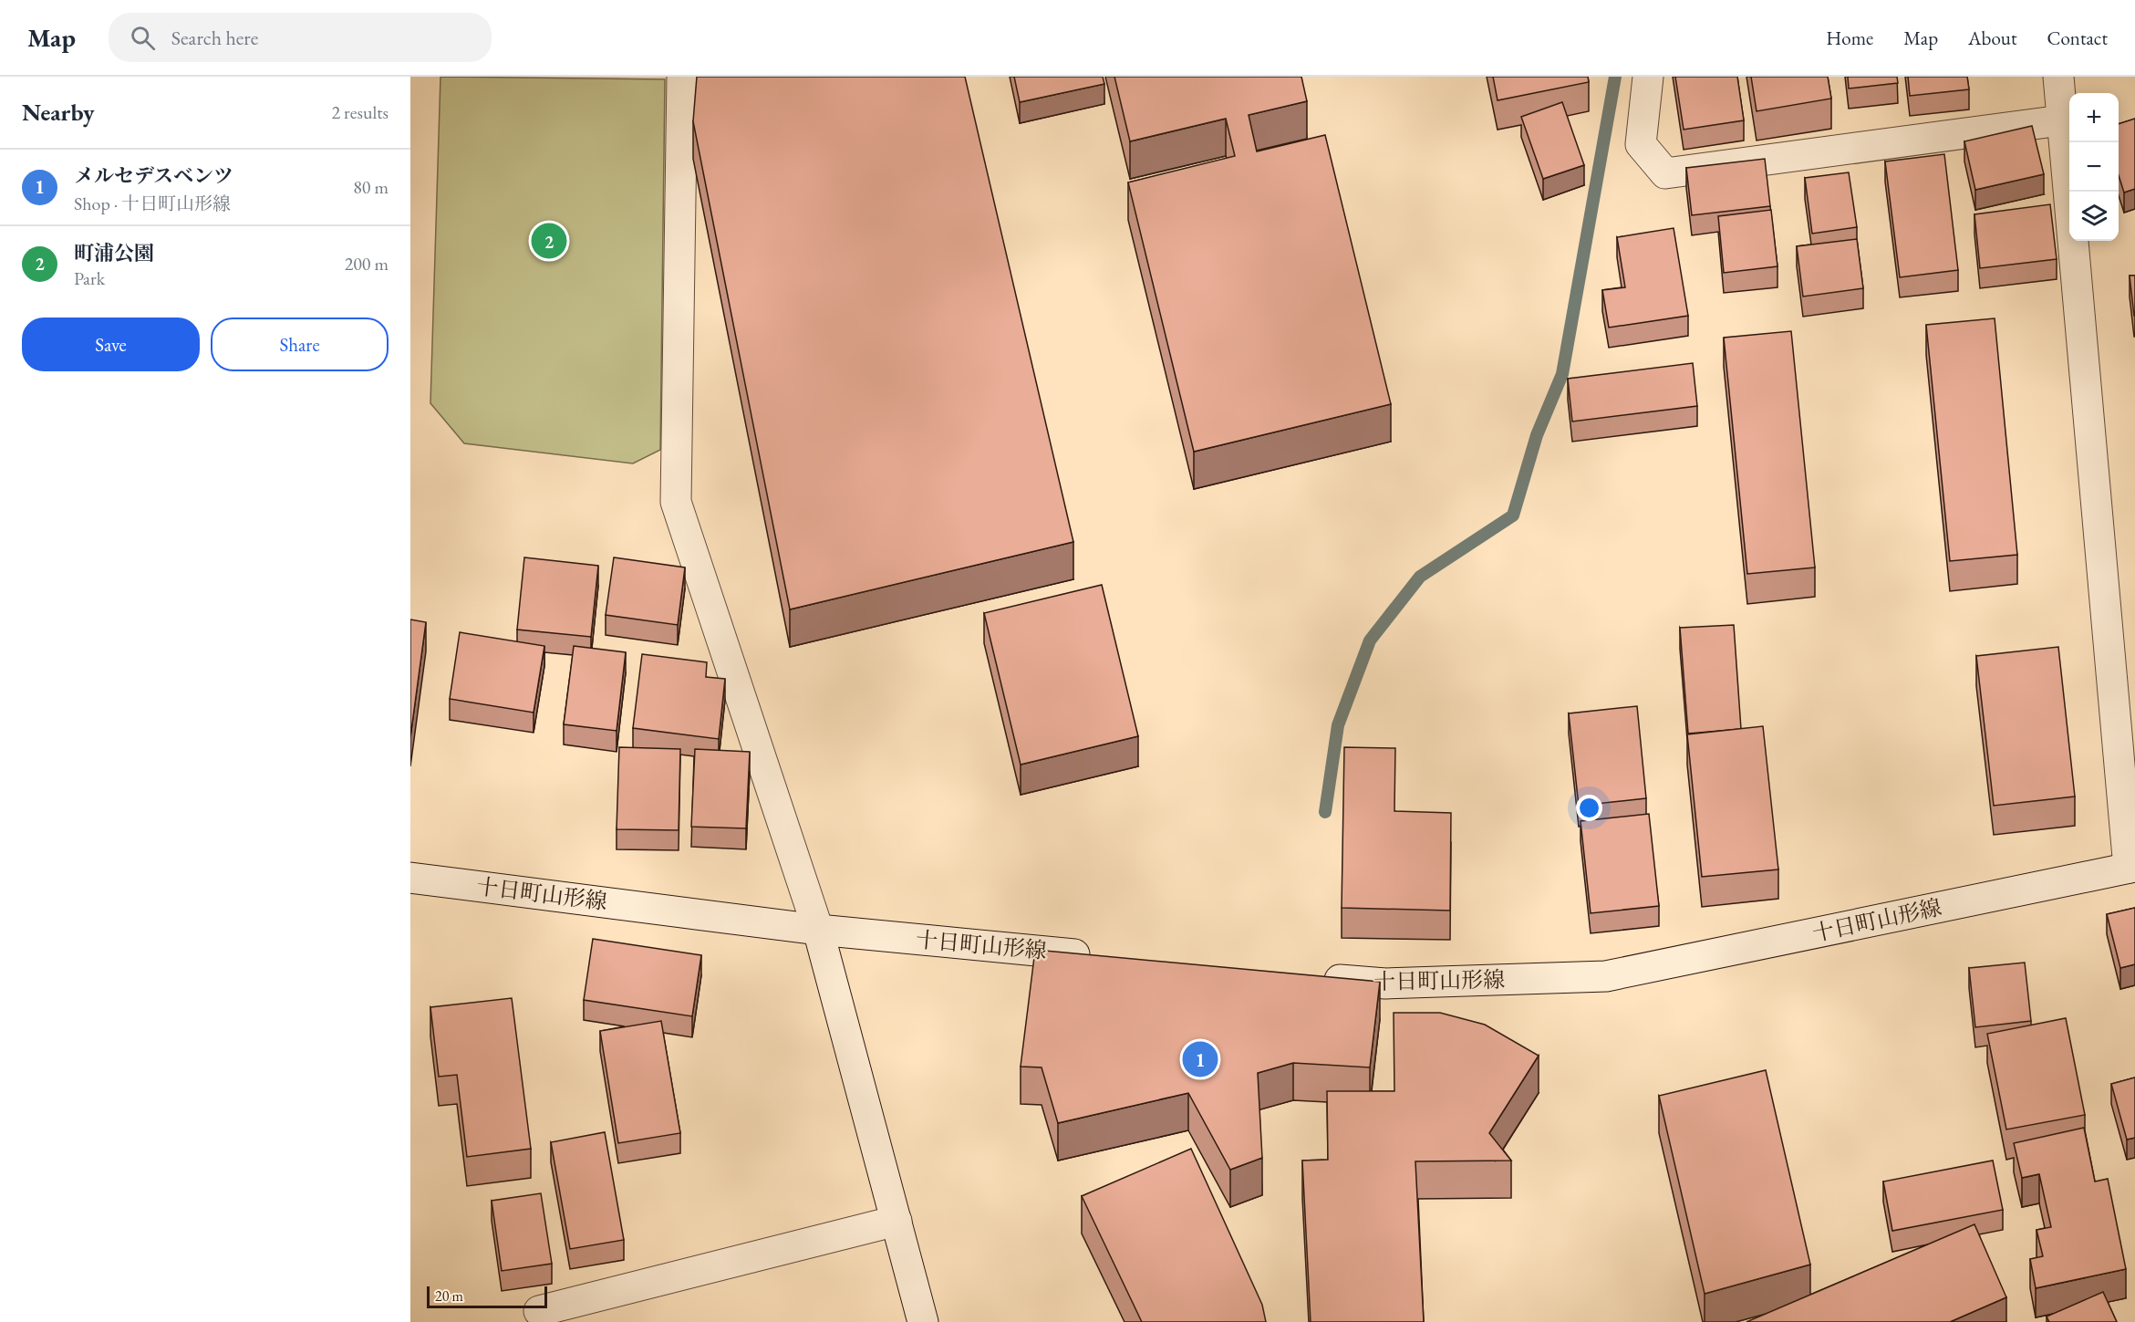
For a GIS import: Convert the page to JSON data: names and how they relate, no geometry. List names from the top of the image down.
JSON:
{
  "streets": {
    "street": ["十日町山形線"]
  },
  "scale_bar": "20 m",
  "page": {
    "header": "Map",
    "search": "Search here",
    "nav": [
      "Home",
      "Map",
      "About",
      "Contact"
    ],
    "heading": ["Nearby", "2 results"],
    "map_buttons": ["+", "−"],
    "list": [
      {
        "mark": "1",
        "name": "メルセデスベンツ",
        "note": "Shop · 十日町山形線",
        "value": "80 m"
      },
      {
        "mark": "2",
        "name": "町浦公園",
        "note": "Park",
        "value": "200 m"
      }
    ],
    "pins": ["2", "1"],
    "buttons": ["Save", "Share"],
    "scale": "20 m"
  }
}
